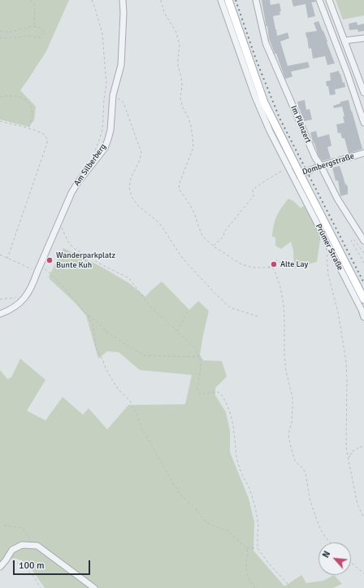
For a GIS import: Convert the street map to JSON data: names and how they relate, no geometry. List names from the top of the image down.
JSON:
{
  "streets": {
    "street": [
      "Im Plänzert",
      "Dombergstraße",
      "Am Silberberg",
      "Prümer Straße"
    ]
  },
  "crossings": [
    ["Im Plänzert", "Dombergstraße"],
    ["Dombergstraße", "Prümer Straße"]
  ],
  "places": ["Wanderparkplatz Bunte Kuh", "Alte Lay"],
  "scale_bar": "100 m",
  "north": "top left"
}
